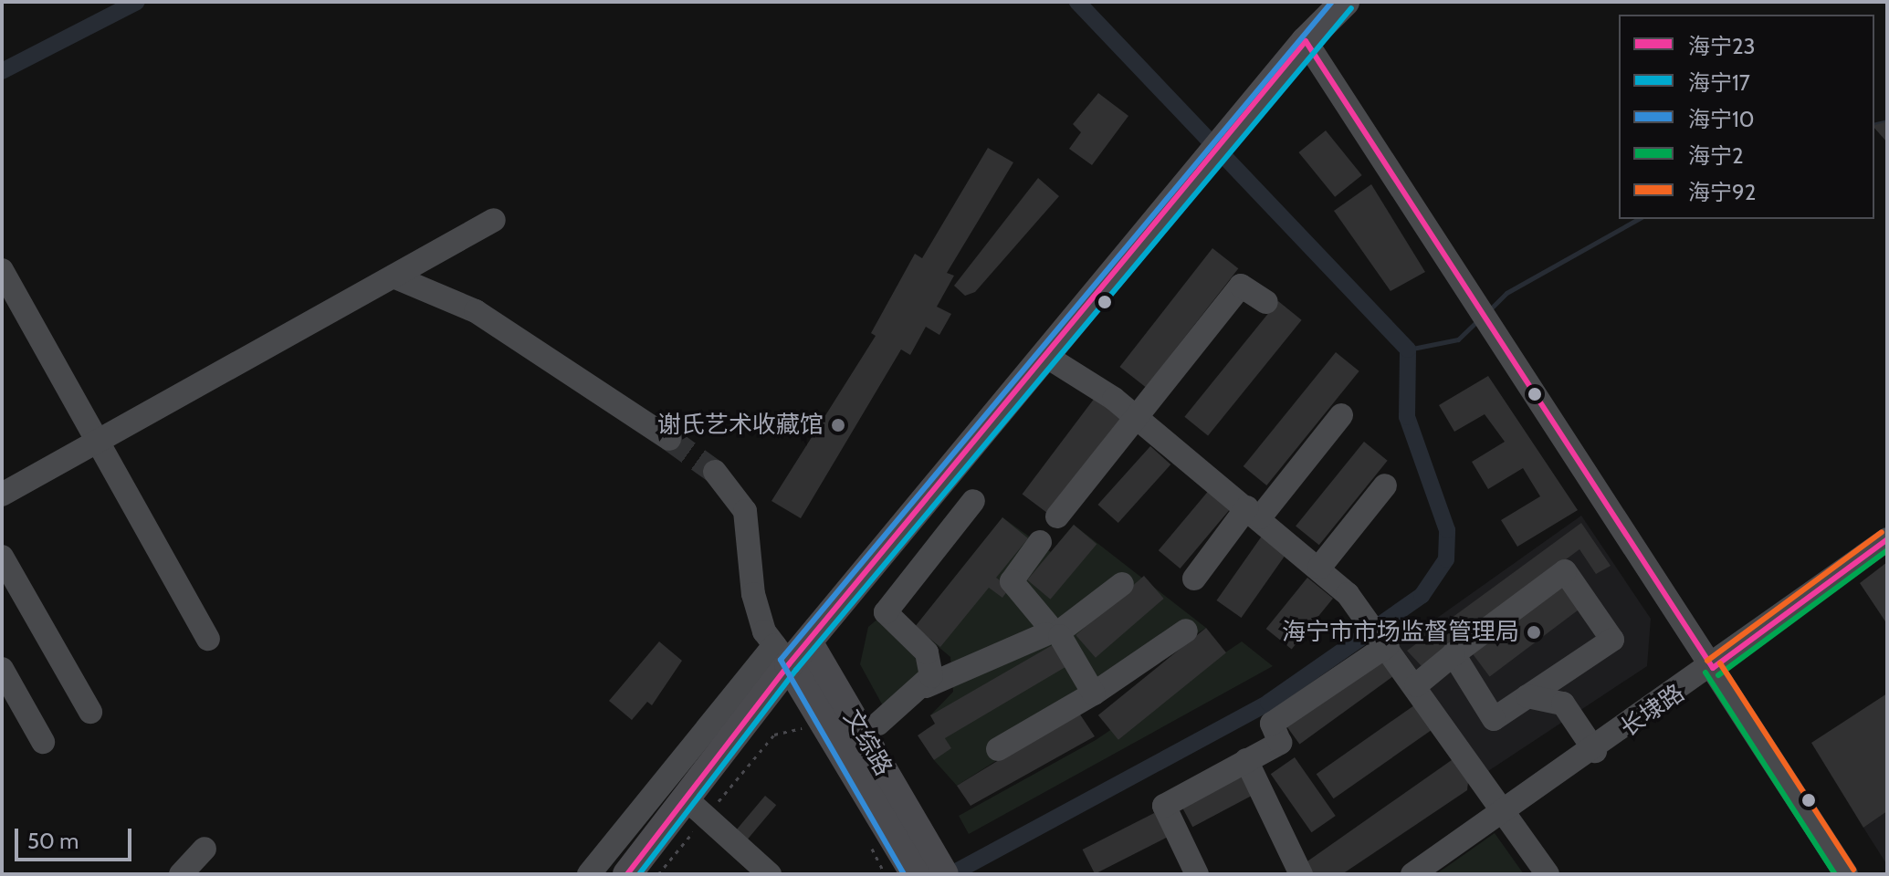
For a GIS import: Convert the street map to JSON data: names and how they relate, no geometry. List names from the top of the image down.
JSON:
{
  "streets": {
    "street": ["长埭路"]
  },
  "places": ["谢氏艺术收藏馆", "海宁市市场监督管理局"],
  "lines": [
    "transit line 海宁10",
    "transit line 海宁17",
    "transit line 海宁23",
    "transit line 海宁92",
    "transit line 海宁2"
  ],
  "legend": [
    "海宁23",
    "海宁17",
    "海宁10",
    "海宁2",
    "海宁92"
  ],
  "scale_bar": "50 m"
}
